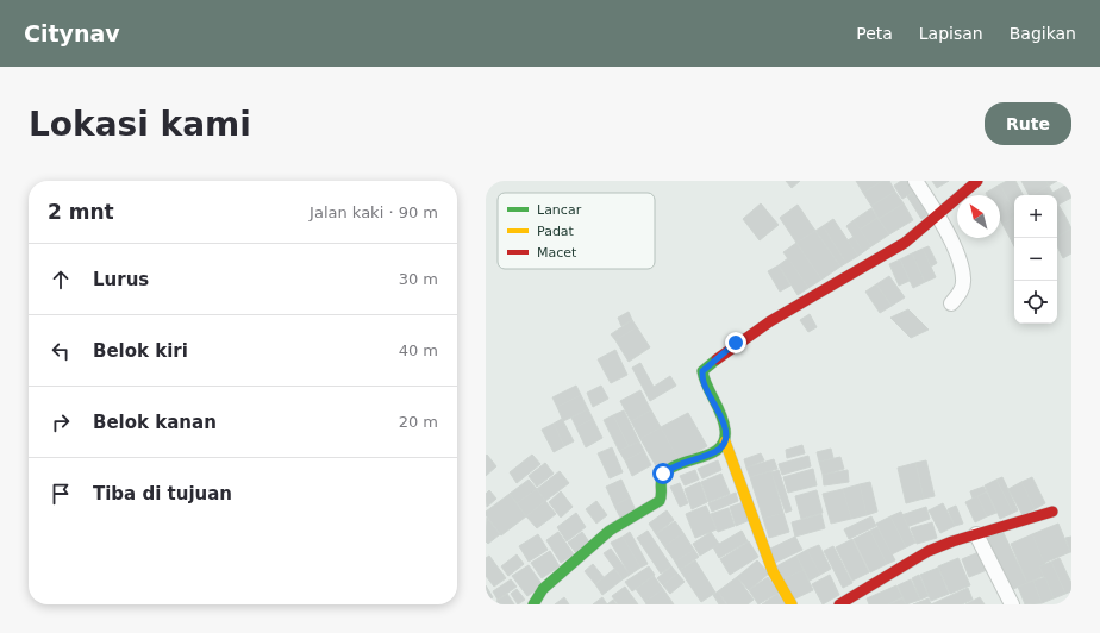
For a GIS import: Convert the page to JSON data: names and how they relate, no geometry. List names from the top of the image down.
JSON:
{
  "legend": ["Lancar", "Padat", "Macet"],
  "north": "top left",
  "page": {
    "header": "Citynav",
    "nav": ["Peta", "Lapisan", "Bagikan"],
    "buttons": "Rute",
    "title": "Lokasi kami",
    "heading": ["2 mnt", "Jalan kaki · 90 m"],
    "map_buttons": ["+", "−"],
    "list": [
      ["Lurus", "30 m"],
      ["Belok kiri", "40 m"],
      ["Belok kanan", "20 m"],
      "Tiba di tujuan"
    ]
  }
}
